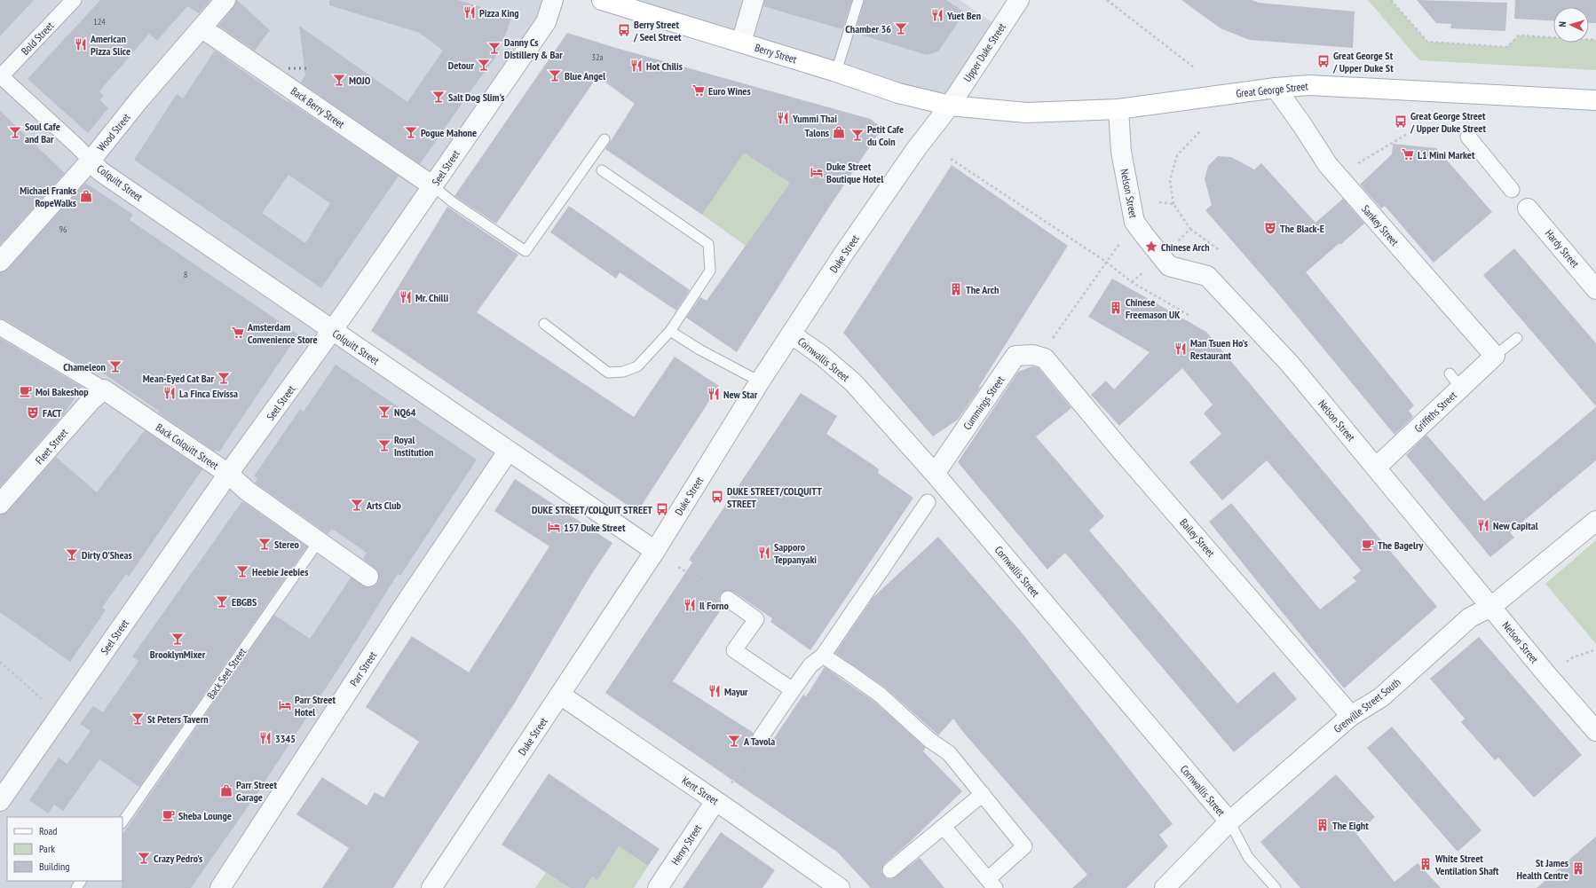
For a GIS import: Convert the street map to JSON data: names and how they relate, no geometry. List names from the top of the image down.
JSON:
{
  "streets": {
    "main road": ["Berry Street", "Great George Street"],
    "street": [
      "Bold Street",
      "Upper Duke Street",
      "Back Berry Street",
      "Wood Street",
      "Seel Street",
      "Colquitt Street",
      "Nelson Street",
      "Sankey Street",
      "Hardy Street",
      "Duke Street",
      "Cornwallis Street",
      "Cummings Street",
      "Griffiths Street",
      "Fleet Street",
      "Back Colquitt Street",
      "Bailey Street",
      "Parr Street",
      "Grenville Street South",
      "Kent Street",
      "Henry Street"
    ],
    "lane": ["Back Seel Street"]
  },
  "crossings": [
    ["Bold Street", "Colquitt Street"],
    ["Upper Duke Street", "Berry Street"],
    ["Upper Duke Street", "Great George Street"],
    ["Upper Duke Street", "Duke Street"],
    ["Berry Street", "Great George Street"],
    ["Berry Street", "Duke Street"],
    ["Great George Street", "Nelson Street"],
    ["Great George Street", "Sankey Street"],
    ["Great George Street", "Duke Street"],
    ["Back Berry Street", "Wood Street"],
    ["Back Berry Street", "Seel Street"],
    ["Wood Street", "Colquitt Street"],
    ["Seel Street", "Colquitt Street"],
    ["Seel Street", "Back Colquitt Street"],
    ["Colquitt Street", "Duke Street"],
    ["Colquitt Street", "Parr Street"],
    ["Nelson Street", "Griffiths Street"],
    ["Nelson Street", "Grenville Street South"],
    ["Sankey Street", "Griffiths Street"],
    ["Duke Street", "Cornwallis Street"],
    ["Duke Street", "Kent Street"],
    ["Cornwallis Street", "Cummings Street"],
    ["Cornwallis Street", "Grenville Street South"],
    ["Cummings Street", "Bailey Street"],
    ["Fleet Street", "Back Colquitt Street"],
    ["Back Colquitt Street", "Back Seel Street"],
    ["Bailey Street", "Grenville Street South"],
    ["Kent Street", "Henry Street"]
  ],
  "places": {
    "restaurant": [
      "Pizza King",
      "Yuet Ben",
      "American Pizza Slice",
      "Hot Chilis",
      "Yummi Thai",
      "Mr. Chilli",
      "Man Tsuen Ho's Restaurant",
      "La Finca Eivissa",
      "New Star",
      "New Capital",
      "Sapporo Teppanyaki",
      "Il Forno",
      "Mayur",
      "3345"
    ],
    "bar": [
      "Chamber 36",
      "Danny Cs Distillery & Bar",
      "Detour",
      "Blue Angel",
      "MOJO",
      "Salt Dog Slim's",
      "Soul Cafe and Bar",
      "Pogue Mahone",
      "Petit Cafe du Coin",
      "Chameleon",
      "Mean-Eyed Cat Bar",
      "NQ64",
      "Royal Institution",
      "Arts Club",
      "Stereo",
      "Dirty O'Sheas",
      "Heebie Jeebies",
      "EBGBS",
      "BrooklynMixer",
      "St Peters Tavern",
      "A Tavola",
      "Crazy Pedro's"
    ],
    "bus stop": [
      "Berry Street / Seel Street",
      "Great George St / Upper Duke St",
      "Great George Street / Upper Duke Street",
      "DUKE STREET/COLQUITT STREET",
      "DUKE STREET/COLQUIT STREET"
    ],
    "supermarket": ["Euro Wines", "L1 Mini Market", "Amsterdam Convenience Store"],
    "shop": ["Talons", "Michael Franks RopeWalks", "Parr Street Garage"],
    "hotel": ["Duke Street Boutique Hotel", "157 Duke Street", "Parr Street Hotel"],
    "theatre": ["The Black-E", "FACT"],
    "place": ["Chinese Arch"],
    "building": [
      "The Arch",
      "Chinese Freemason UK",
      "The Eight",
      "White Street Ventilation Shaft",
      "St James Health Centre"
    ],
    "cafe": ["Moi Bakeshop", "The Bagelry", "Sheba Lounge"]
  },
  "house_numbers": [
    "124",
    "32a",
    "96",
    "8"
  ],
  "legend": ["Road", "Park", "Building"],
  "north": "left"
}
